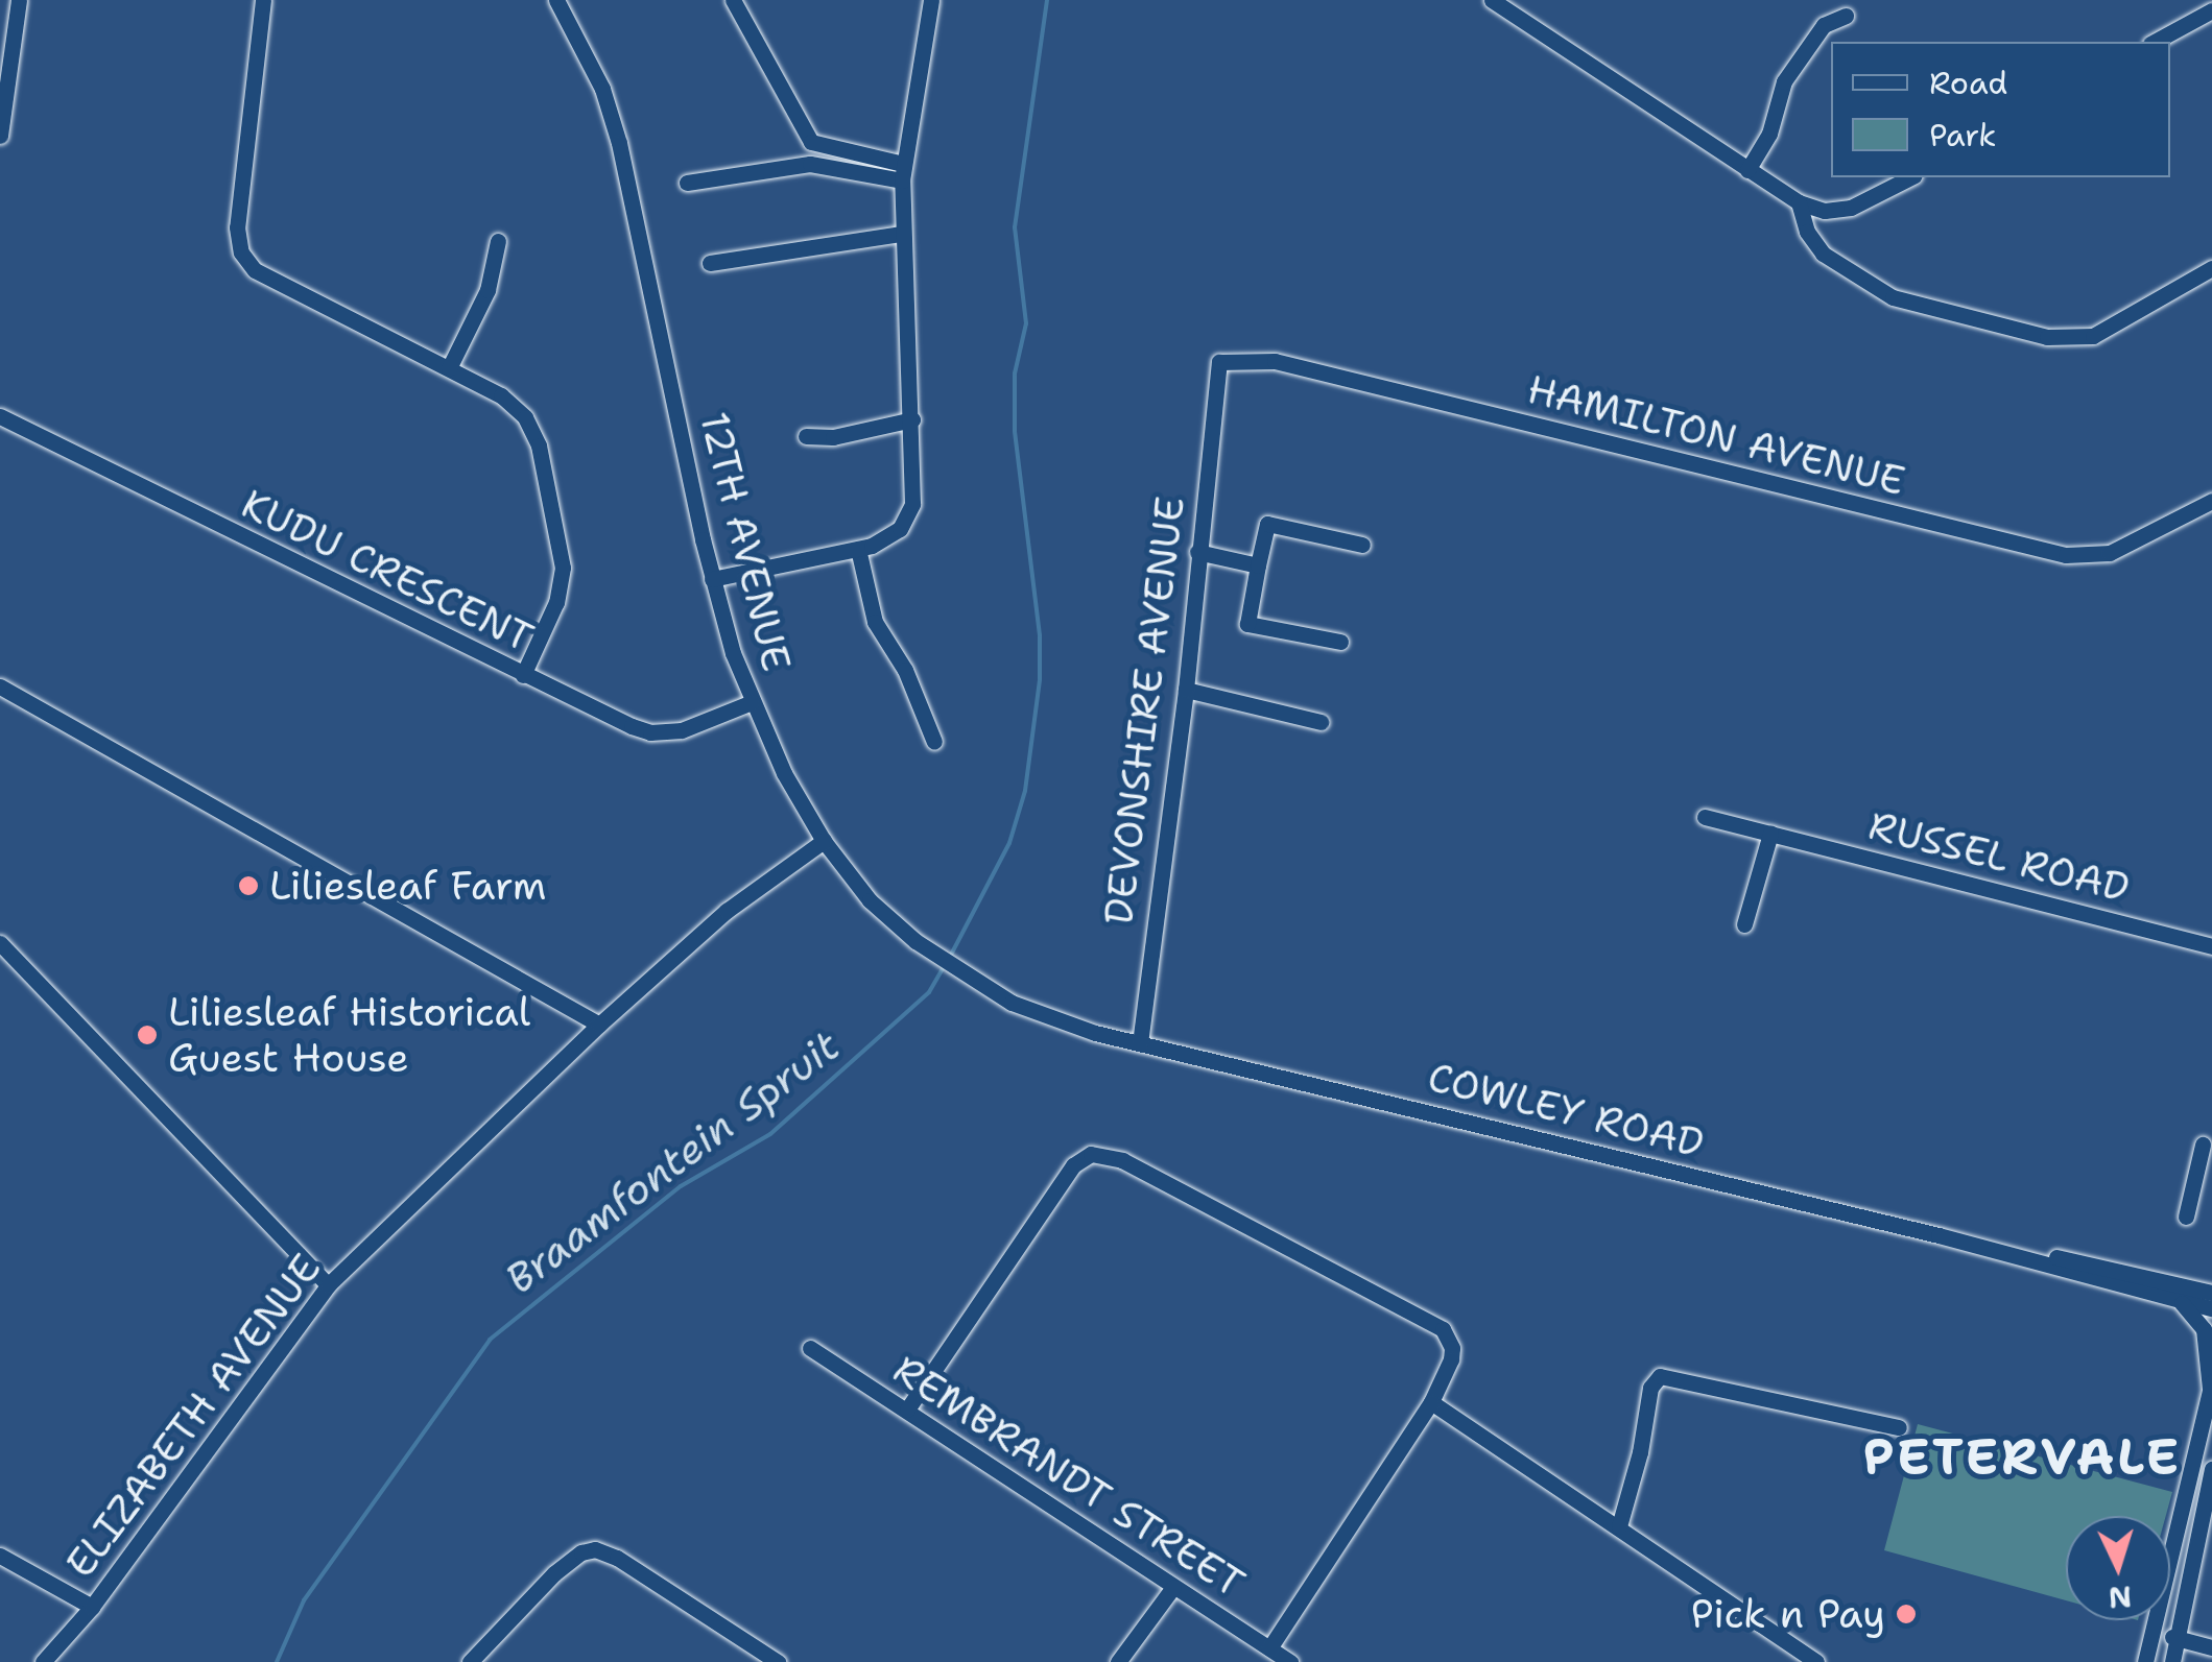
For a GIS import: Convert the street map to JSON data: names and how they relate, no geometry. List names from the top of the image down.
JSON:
{
  "streets": {
    "street": [
      "HAMILTON AVENUE",
      "12TH AVENUE",
      "KUDU CRESCENT",
      "DEVONSHIRE AVENUE",
      "RUSSEL ROAD",
      "COWLEY ROAD",
      "ELIZABETH AVENUE",
      "REMBRANDT STREET"
    ]
  },
  "crossings": [
    ["HAMILTON AVENUE", "DEVONSHIRE AVENUE"],
    ["12TH AVENUE", "KUDU CRESCENT"],
    ["12TH AVENUE", "DEVONSHIRE AVENUE"],
    ["12TH AVENUE", "COWLEY ROAD"],
    ["12TH AVENUE", "ELIZABETH AVENUE"],
    ["DEVONSHIRE AVENUE", "COWLEY ROAD"]
  ],
  "districts": ["PETERVALE"],
  "water": ["Braamfontein Spruit"],
  "places": ["Liliesleaf Farm", "Liliesleaf Historical Guest House", "Pick n Pay"],
  "legend": ["Road", "Park"],
  "north": "bottom"
}
